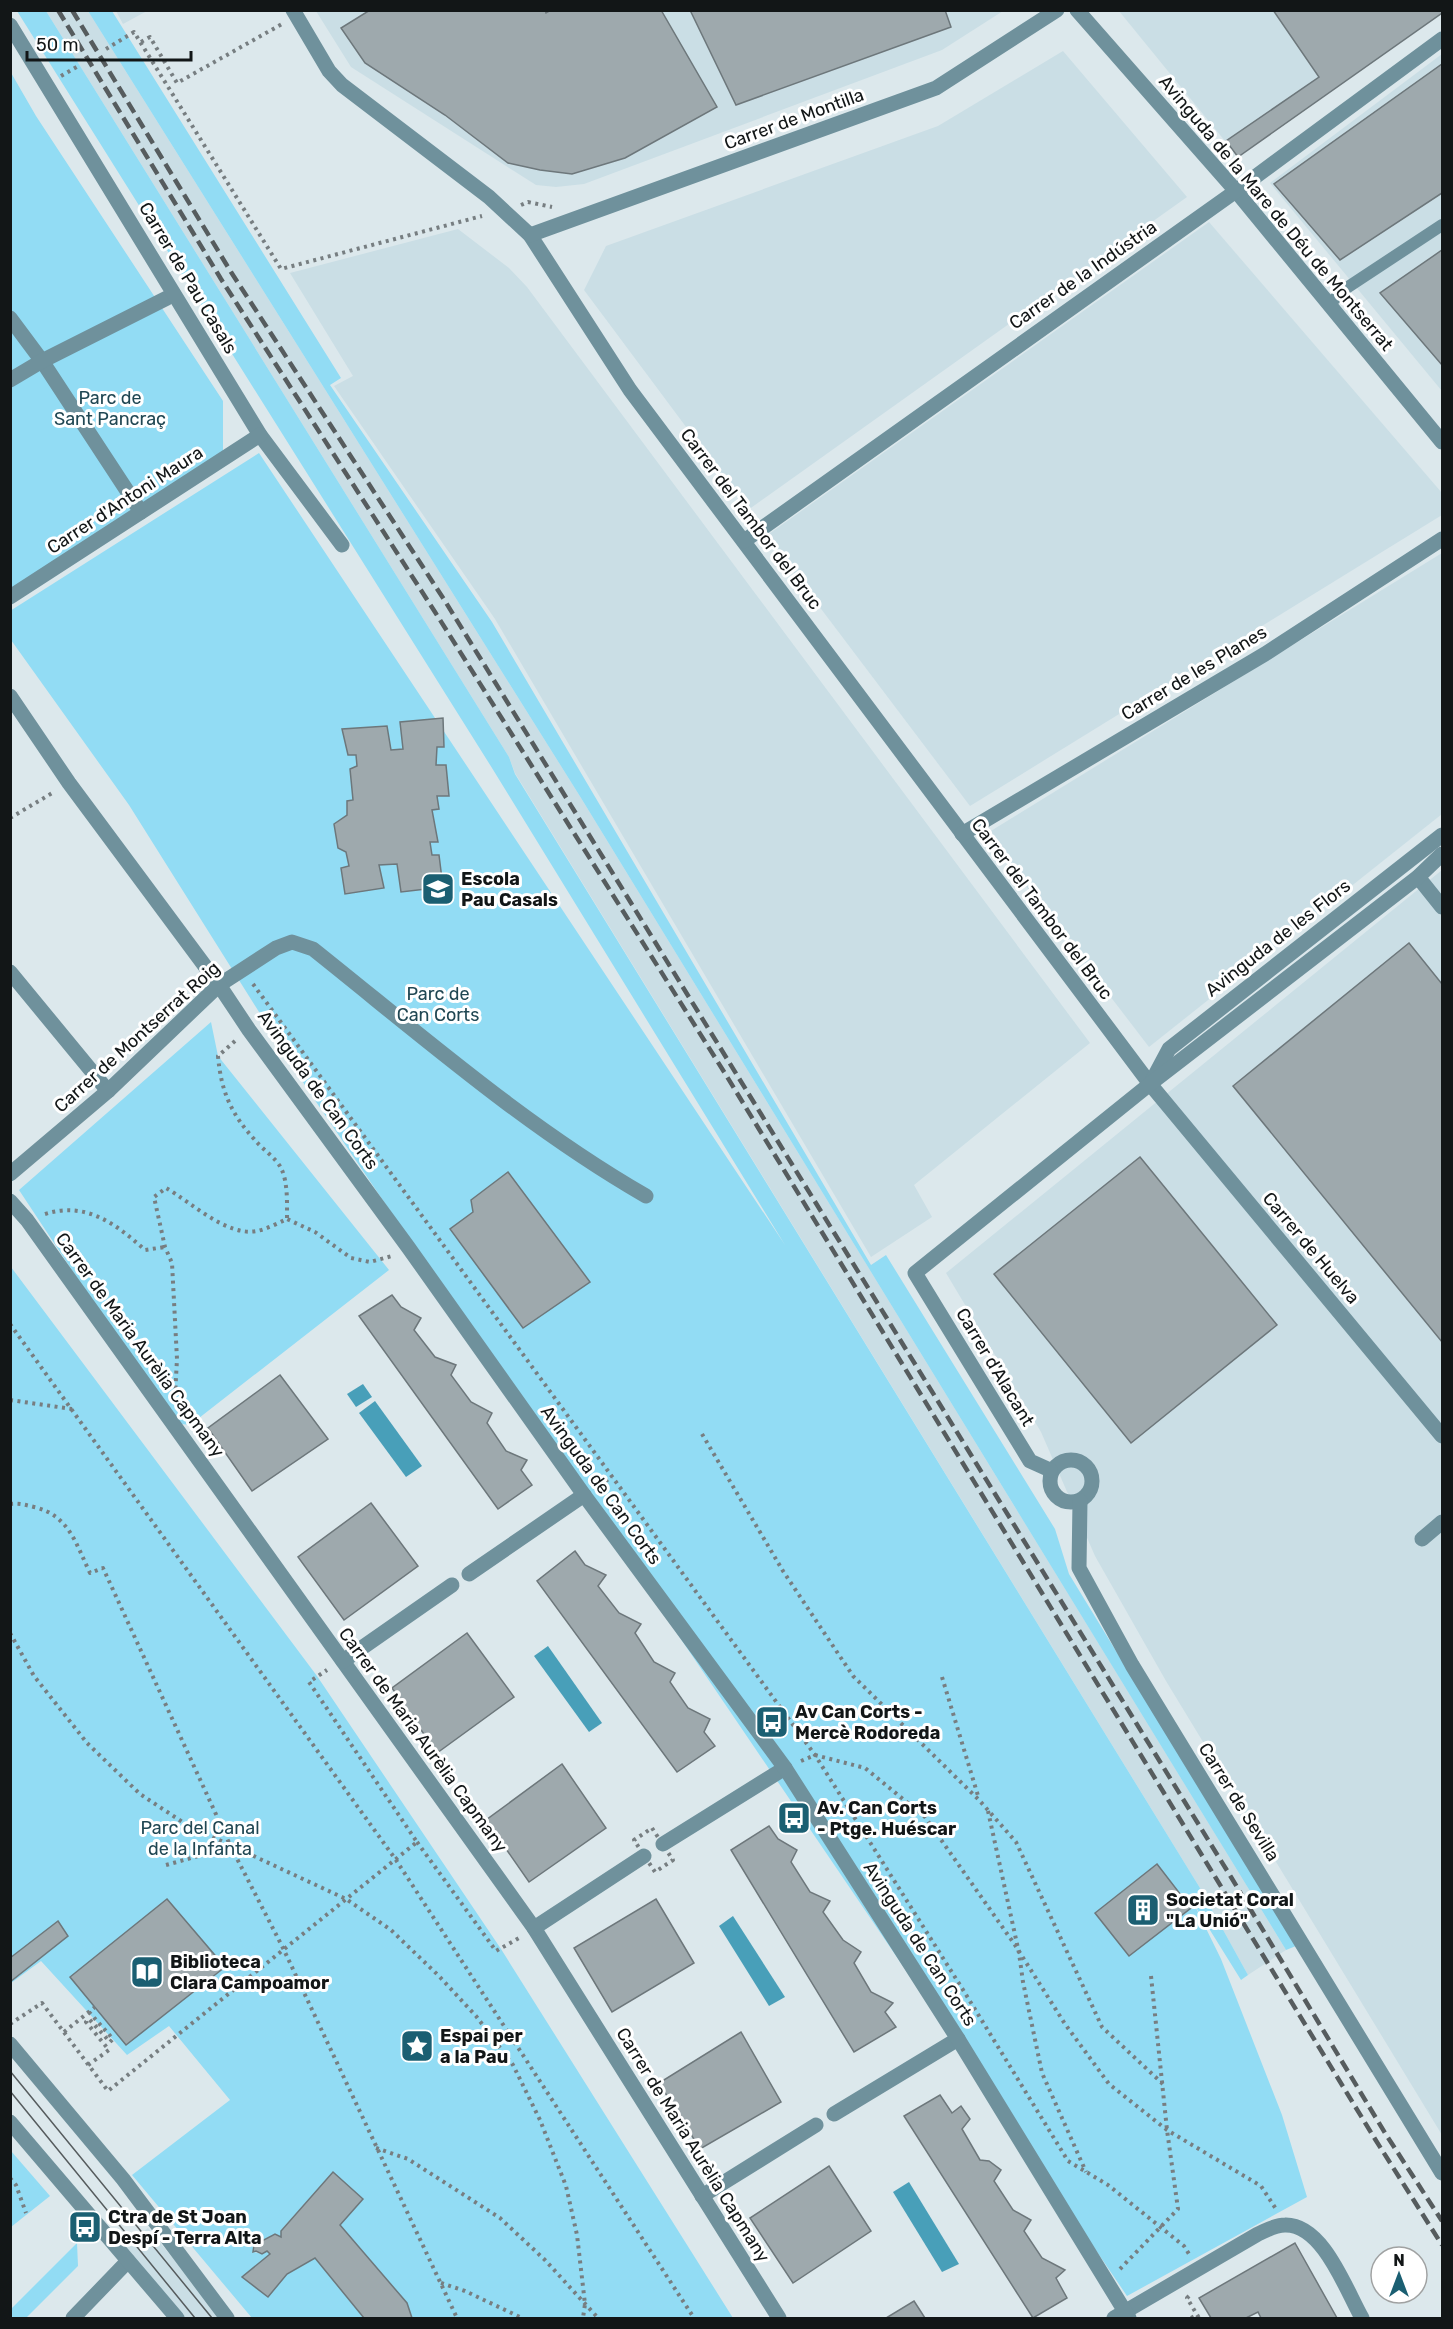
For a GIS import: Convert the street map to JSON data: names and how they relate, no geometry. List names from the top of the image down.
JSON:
{
  "streets": {
    "street": [
      "Carrer de Montilla",
      "Avinguda de la Mare de Déu de Montserrat",
      "Carrer de la Indústria",
      "Carrer de Pau Casals",
      "Carrer d'Antoni Maura",
      "Carrer del Tambor del Bruc",
      "Carrer de les Planes",
      "Avinguda de les Flors",
      "Carrer de Montserrat Roig",
      "Avinguda de Can Corts",
      "Carrer de Huelva",
      "Carrer de Maria Aurèlia Capmany",
      "Carrer d'Alacant",
      "Carrer de Sevilla"
    ]
  },
  "crossings": [
    ["Carrer de Montilla", "Carrer del Tambor del Bruc"],
    ["Avinguda de la Mare de Déu de Montserrat", "Carrer de la Indústria"],
    ["Carrer de la Indústria", "Carrer del Tambor del Bruc"],
    ["Carrer de Pau Casals", "Carrer d'Antoni Maura"],
    ["Carrer del Tambor del Bruc", "Carrer de les Planes"],
    ["Carrer del Tambor del Bruc", "Avinguda de les Flors"],
    ["Carrer del Tambor del Bruc", "Carrer de Huelva"],
    ["Avinguda de les Flors", "Carrer de Huelva"],
    ["Avinguda de les Flors", "Carrer d'Alacant"],
    ["Carrer de Montserrat Roig", "Avinguda de Can Corts"],
    ["Carrer d'Alacant", "Carrer de Sevilla"]
  ],
  "parks": ["Parc de Sant Pancraç", "Parc de Can Corts", "Parc del Canal de la Infanta"],
  "places": {
    "school or university": ["Escola Pau Casals"],
    "bus stop": ["Av Can Corts - Mercè Rodoreda", "Av. Can Corts - Ptge. Huéscar", "Ctra de St Joan Despí - Terra Alta"],
    "building": ["Societat Coral \"La Unió\""],
    "library": ["Biblioteca Clara Campoamor"],
    "place": ["Espai per a la Pau"]
  },
  "scale_bar": "50 m",
  "north": "top"
}
